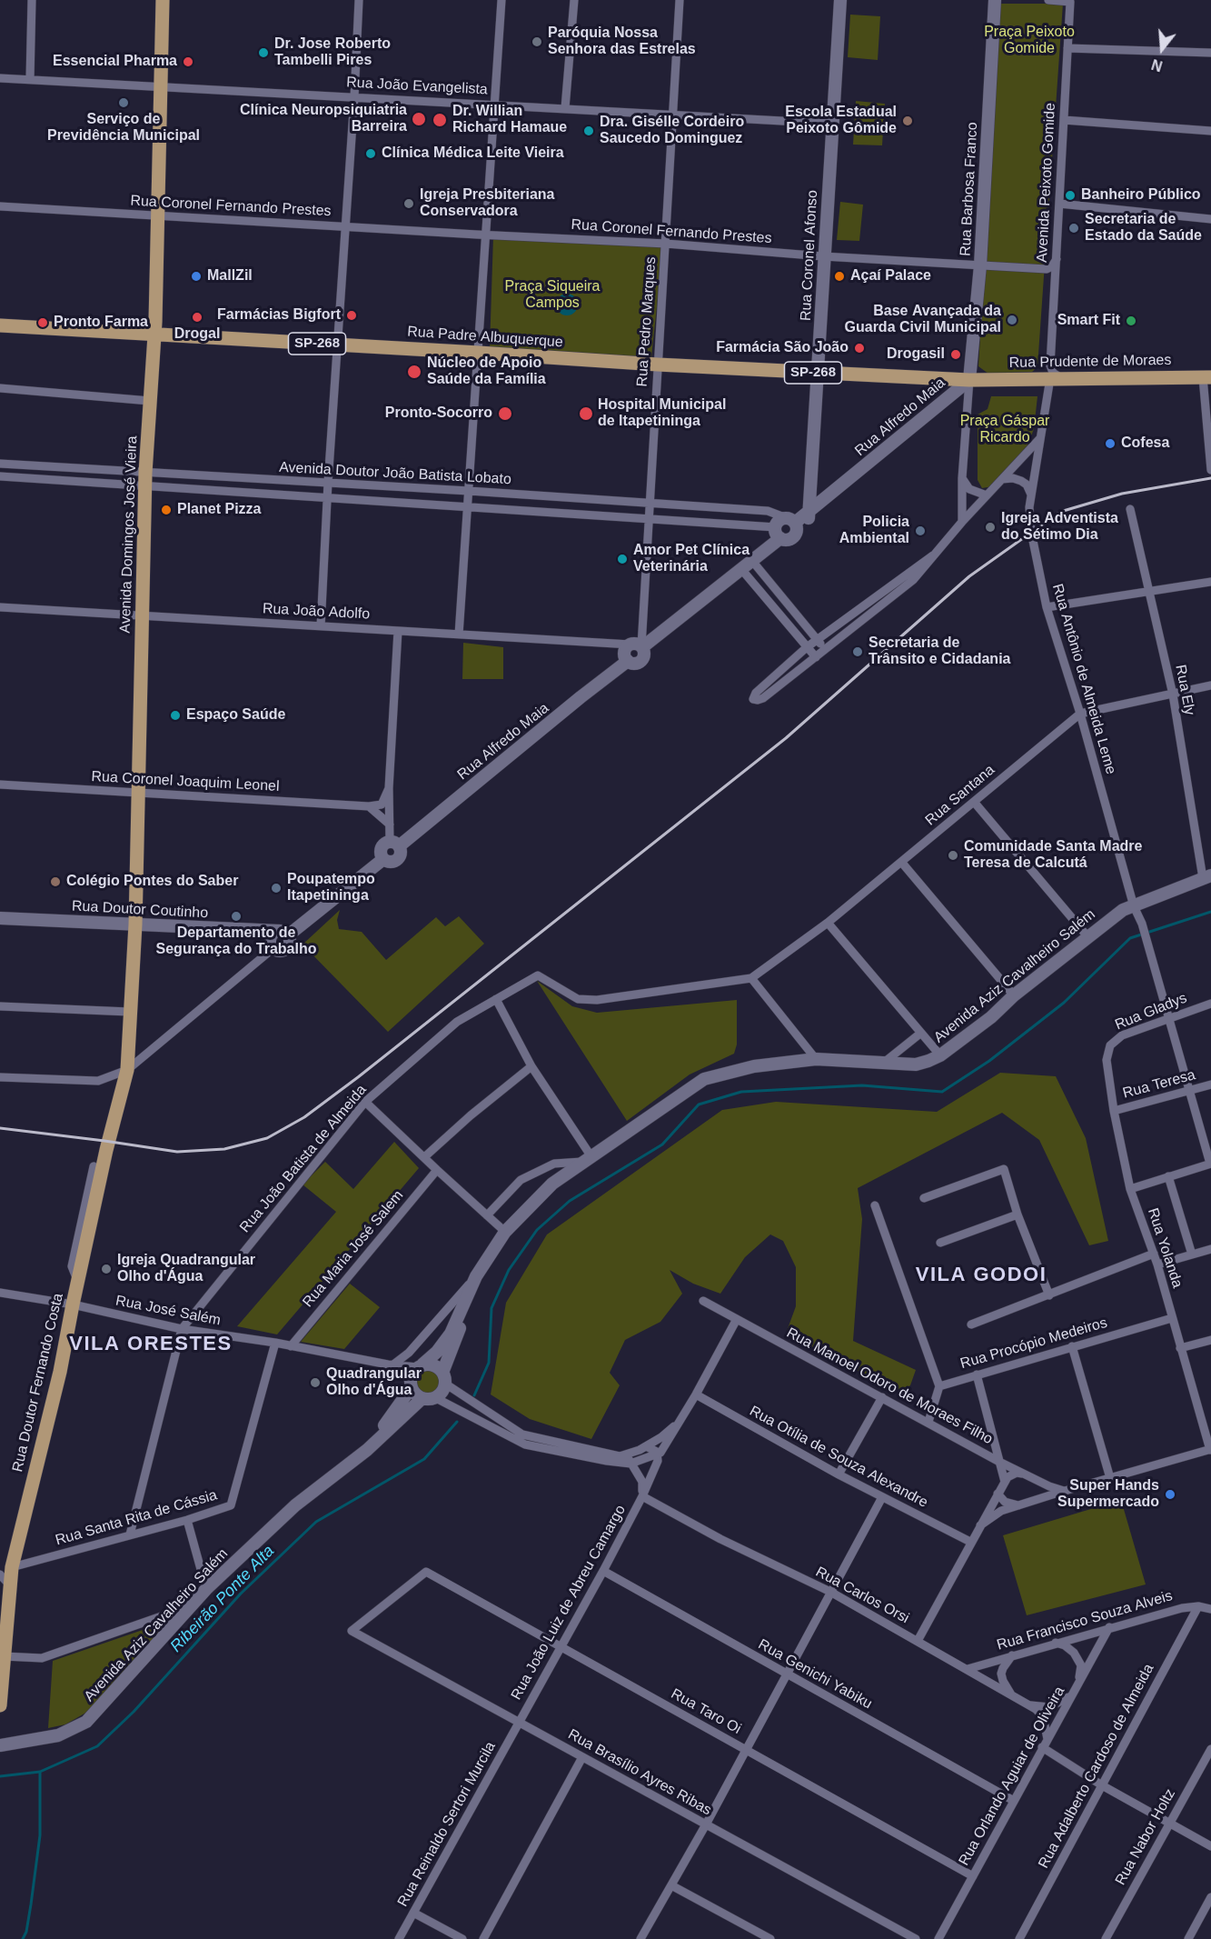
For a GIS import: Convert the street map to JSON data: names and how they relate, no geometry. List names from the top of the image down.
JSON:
{
  "streets": {
    "main road": [
      "Rua Barbosa Franco",
      "Rua Coronel Afonso",
      "Rua Padre Albuquerque",
      "SP-268",
      "Rua Prudente de Moraes",
      "Rua Alfredo Maia",
      "Avenida Domingos José Vieira",
      "Rua Doutor Coutinho",
      "Avenida Aziz Cavalheiro Salém",
      "Rua Doutor Fernando Costa"
    ],
    "street": [
      "Rua João Evangelista",
      "Avenida Peixoto Gomide",
      "Rua Coronel Fernando Prestes",
      "Rua Pedro Marques",
      "Avenida Doutor João Batista Lobato",
      "Rua João Adolfo",
      "Rua Antônio de Almeida Leme",
      "Rua Ely",
      "Rua Coronel Joaquim Leonel",
      "Rua Santana",
      "Rua Gladys",
      "Rua Teresa",
      "Rua João Batista de Almeida",
      "Rua Yolanda",
      "Rua Maria José Salem",
      "Rua José Salém",
      "Rua Procópio Medeiros",
      "Rua Manoel Odoro de Moraes Filho",
      "Rua Otília de Souza Alexandre",
      "Rua Santa Rita de Cássia",
      "Rua Carlos Orsi",
      "Rua João Luiz de Abreu Camargo",
      "Rua Francisco Souza Alveis",
      "Rua Genichi Yabiku",
      "Rua Taro Oi",
      "Rua Adalberto Cardoso de Almeida",
      "Rua Brasílio Ayres Ribas",
      "Rua Orlando Aguiar de Oliveira",
      "Rua Reinaldo Sertori Murcila",
      "Rua Nabor Holtz"
    ]
  },
  "crossings": [
    ["Rua João Evangelista", "Rua Coronel Afonso"],
    ["Rua João Evangelista", "Rua Pedro Marques"],
    ["Rua João Evangelista", "Avenida Domingos José Vieira"],
    ["Avenida Peixoto Gomide", "Rua Prudente de Moraes"],
    ["Avenida Peixoto Gomide", "Rua Antônio de Almeida Leme"],
    ["Rua Barbosa Franco", "Rua Coronel Fernando Prestes"],
    ["Rua Barbosa Franco", "Rua Padre Albuquerque"],
    ["Rua Barbosa Franco", "Rua Prudente de Moraes"],
    ["Rua Barbosa Franco", "Rua Alfredo Maia"],
    ["Rua Coronel Fernando Prestes", "Rua Coronel Afonso"],
    ["Rua Coronel Fernando Prestes", "Rua Pedro Marques"],
    ["Rua Coronel Fernando Prestes", "Avenida Domingos José Vieira"],
    ["Rua Coronel Afonso", "Rua Padre Albuquerque"],
    ["Rua Coronel Afonso", "Rua Alfredo Maia"],
    ["Rua Pedro Marques", "Rua Padre Albuquerque"],
    ["Rua Pedro Marques", "Rua Alfredo Maia"],
    ["Rua Pedro Marques", "Avenida Doutor João Batista Lobato"],
    ["Rua Pedro Marques", "Rua João Adolfo"],
    ["Rua Padre Albuquerque", "Rua Prudente de Moraes"],
    ["Rua Padre Albuquerque", "Rua Alfredo Maia"],
    ["Rua Padre Albuquerque", "Avenida Domingos José Vieira"],
    ["Rua Prudente de Moraes", "Rua Alfredo Maia"],
    ["Rua Alfredo Maia", "Avenida Doutor João Batista Lobato"],
    ["Rua Alfredo Maia", "Rua João Adolfo"],
    ["Rua Alfredo Maia", "Rua Doutor Coutinho"],
    ["Avenida Doutor João Batista Lobato", "Avenida Domingos José Vieira"],
    ["Avenida Domingos José Vieira", "Rua João Adolfo"],
    ["Avenida Domingos José Vieira", "Rua Coronel Joaquim Leonel"],
    ["Avenida Domingos José Vieira", "Rua Doutor Coutinho"],
    ["Avenida Domingos José Vieira", "Rua Doutor Fernando Costa"],
    ["Rua Antônio de Almeida Leme", "Rua Santana"],
    ["Rua Antônio de Almeida Leme", "Avenida Aziz Cavalheiro Salém"],
    ["Rua Antônio de Almeida Leme", "Rua Gladys"],
    ["Rua Ely", "Rua Santana"],
    ["Rua Ely", "Avenida Aziz Cavalheiro Salém"],
    ["Rua Santana", "Rua João Batista de Almeida"],
    ["Avenida Aziz Cavalheiro Salém", "Rua José Salém"],
    ["Rua Gladys", "Rua Yolanda"],
    ["Rua Teresa", "Rua Yolanda"],
    ["Rua João Batista de Almeida", "Rua José Salém"],
    ["Rua João Batista de Almeida", "Rua Santa Rita de Cássia"],
    ["Rua Yolanda", "Rua Procópio Medeiros"],
    ["Rua Maria José Salem", "Rua José Salém"],
    ["Rua José Salém", "Rua Doutor Fernando Costa"],
    ["Rua José Salém", "Rua Santa Rita de Cássia"],
    ["Rua Doutor Fernando Costa", "Rua Santa Rita de Cássia"],
    ["Rua Manoel Odoro de Moraes Filho", "Rua João Luiz de Abreu Camargo"],
    ["Rua Otília de Souza Alexandre", "Rua João Luiz de Abreu Camargo"],
    ["Rua Carlos Orsi", "Rua João Luiz de Abreu Camargo"],
    ["Rua Carlos Orsi", "Rua Francisco Souza Alveis"],
    ["Rua Carlos Orsi", "Rua Orlando Aguiar de Oliveira"],
    ["Rua João Luiz de Abreu Camargo", "Rua Genichi Yabiku"],
    ["Rua João Luiz de Abreu Camargo", "Rua Taro Oi"],
    ["Rua João Luiz de Abreu Camargo", "Rua Brasílio Ayres Ribas"],
    ["Rua João Luiz de Abreu Camargo", "Rua Reinaldo Sertori Murcila"],
    ["Rua Francisco Souza Alveis", "Rua Adalberto Cardoso de Almeida"],
    ["Rua Francisco Souza Alveis", "Rua Orlando Aguiar de Oliveira"],
    ["Rua Genichi Yabiku", "Rua Orlando Aguiar de Oliveira"],
    ["Rua Taro Oi", "Rua Brasílio Ayres Ribas"],
    ["Rua Taro Oi", "Rua Orlando Aguiar de Oliveira"],
    ["Rua Brasílio Ayres Ribas", "Rua Reinaldo Sertori Murcila"]
  ],
  "districts": ["VILA GODOI", "VILA ORESTES"],
  "water": ["Ribeirão Ponte Alta"],
  "parks": ["Praça Peixoto Gomide", "Praça Siqueira Campos", "Praça Gáspar Ricardo"],
  "places": [
    "Paróquia Nossa Senhora das Estrelas",
    "Dr. Jose Roberto Tambelli Pires",
    "Essencial Pharma",
    "Serviço de Previdência Municipal",
    "Clínica Neuropsiquiatria Barreira",
    "Dr. Willian Richard Hamaue",
    "Escola Estadual Peixoto Gômide",
    "Dra. Gisélle Cordeiro Saucedo Dominguez",
    "Clínica Médica Leite Vieira",
    "Banheiro Público",
    "Igreja Presbiteriana Conservadora",
    "Secretaria de Estado da Saúde",
    "MallZil",
    "Açaí Palace",
    "Farmácias Bigfort",
    "Drogal",
    "Base Avançada da Guarda Civil Municipal",
    "Smart Fit",
    "Pronto Farma",
    "Farmácia São João",
    "Drogasil",
    "Núcleo de Apoio Saúde da Família",
    "Pronto-Socorro",
    "Hospital Municipal de Itapetininga",
    "Cofesa",
    "Planet Pizza",
    "Igreja Adventista do Sétimo Dia",
    "Policia Ambiental",
    "Amor Pet Clínica Veterinária",
    "Secretaria de Trânsito e Cidadania",
    "Espaço Saúde",
    "Comunidade Santa Madre Teresa de Calcutá",
    "Colégio Pontes do Saber",
    "Poupatempo Itapetininga",
    "Departamento de Segurança do Trabalho",
    "Igreja Quadrangular Olho d'Água",
    "Quadrangular Olho d'Água",
    "Super Hands Supermercado"
  ],
  "north": "bottom"
}
